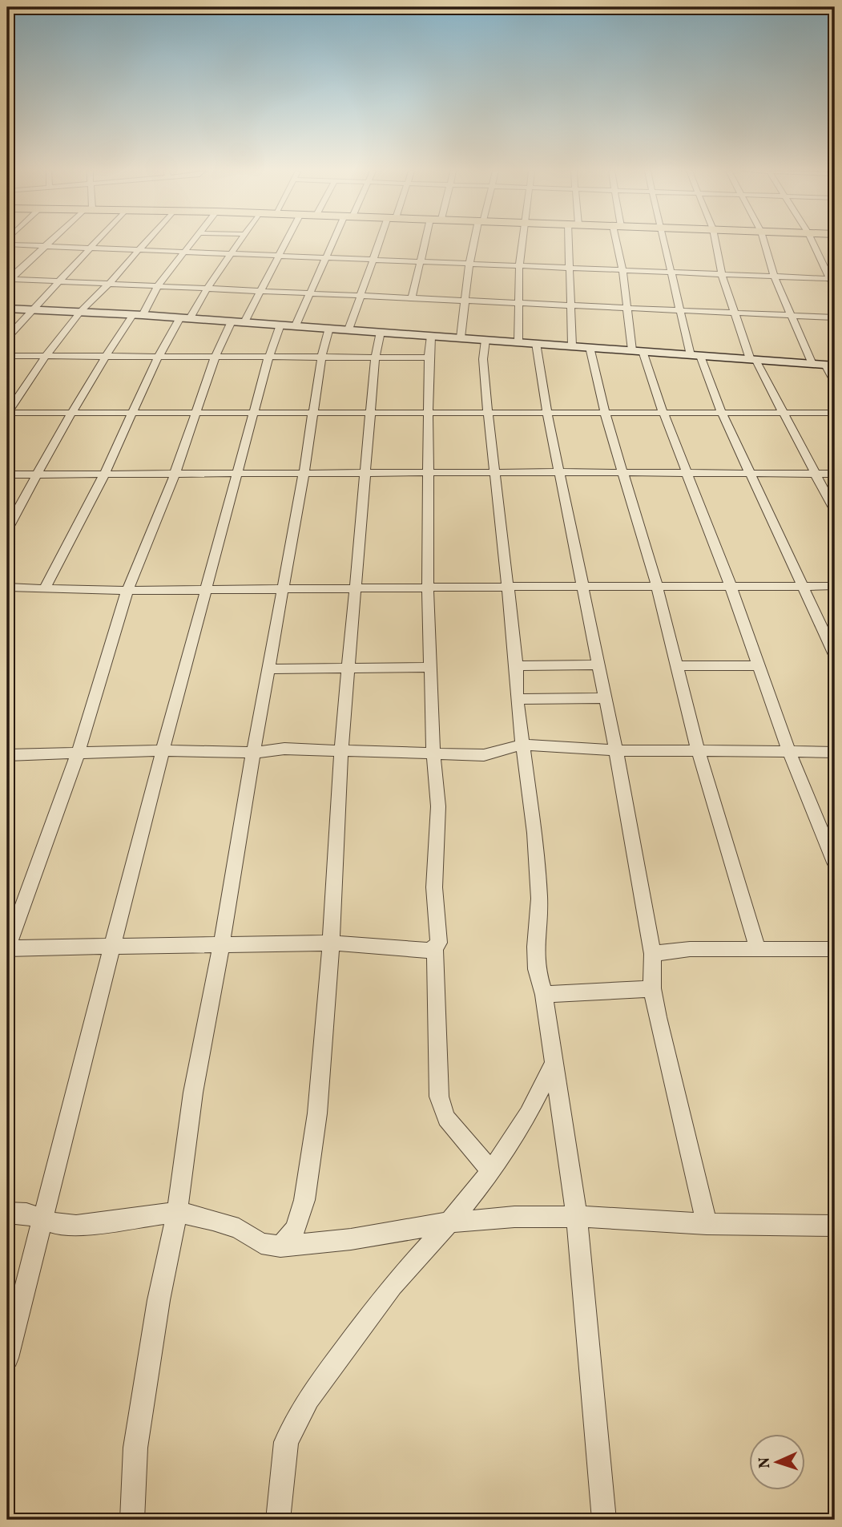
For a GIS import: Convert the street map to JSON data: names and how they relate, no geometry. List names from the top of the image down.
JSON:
{
  "north": "left"
}
